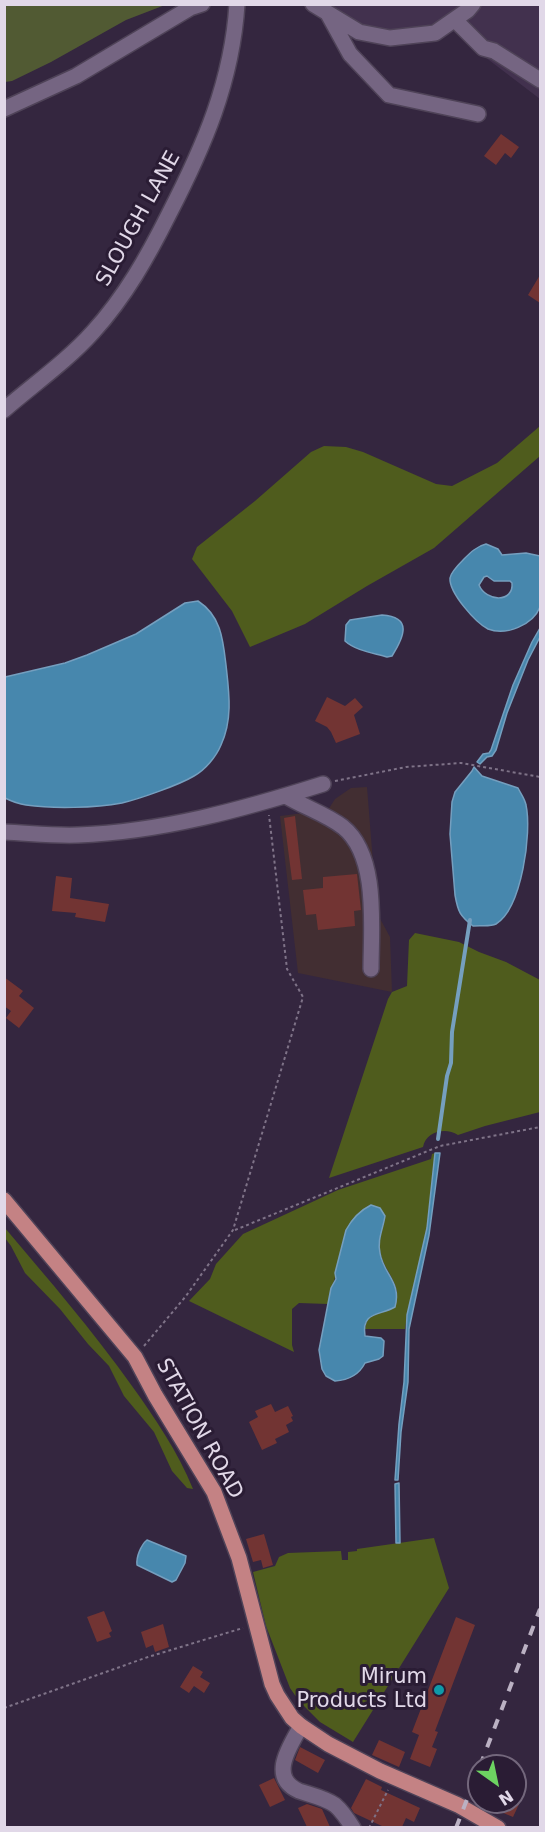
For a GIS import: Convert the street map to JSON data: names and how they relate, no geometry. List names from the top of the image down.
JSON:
{
  "streets": {
    "main road": ["STATION ROAD"],
    "street": ["SLOUGH LANE"]
  },
  "places": ["Mirum Products Ltd"],
  "north": "bottom right"
}
